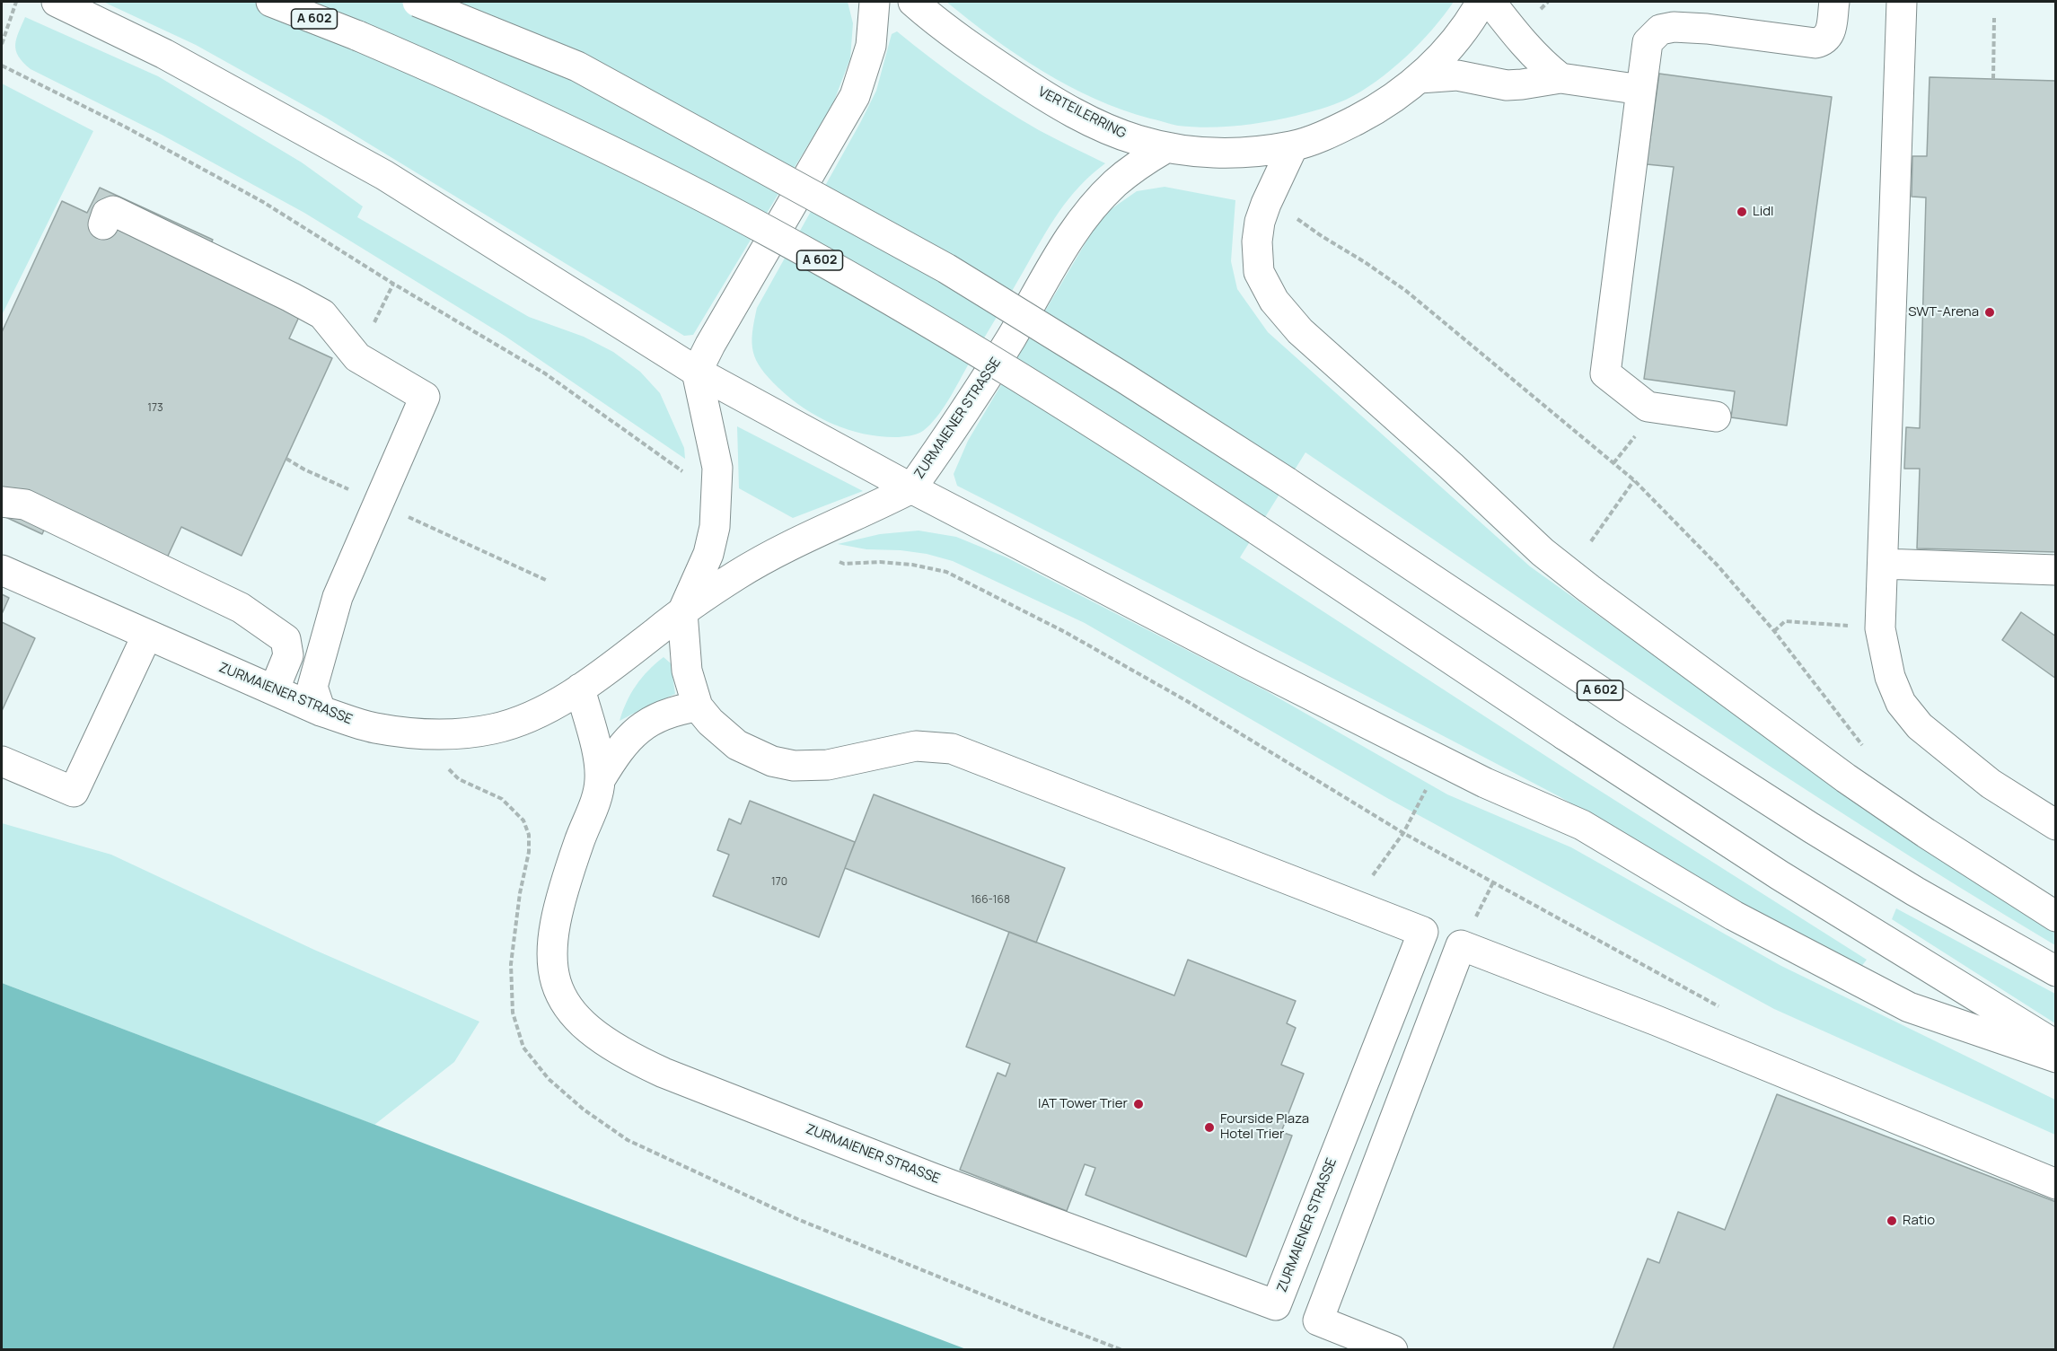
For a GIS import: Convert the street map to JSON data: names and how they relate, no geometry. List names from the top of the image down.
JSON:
{
  "streets": {
    "main road": ["A 602", "VERTEILERRING", "ZURMAIENER STRASSE"]
  },
  "crossings": [
    ["VERTEILERRING", "ZURMAIENER STRASSE"]
  ],
  "places": [
    "Lidl",
    "SWT-Arena",
    "IAT Tower Trier",
    "Fourside Plaza Hotel Trier",
    "Ratio"
  ],
  "house_numbers": ["173", "170", "166-168"]
}
